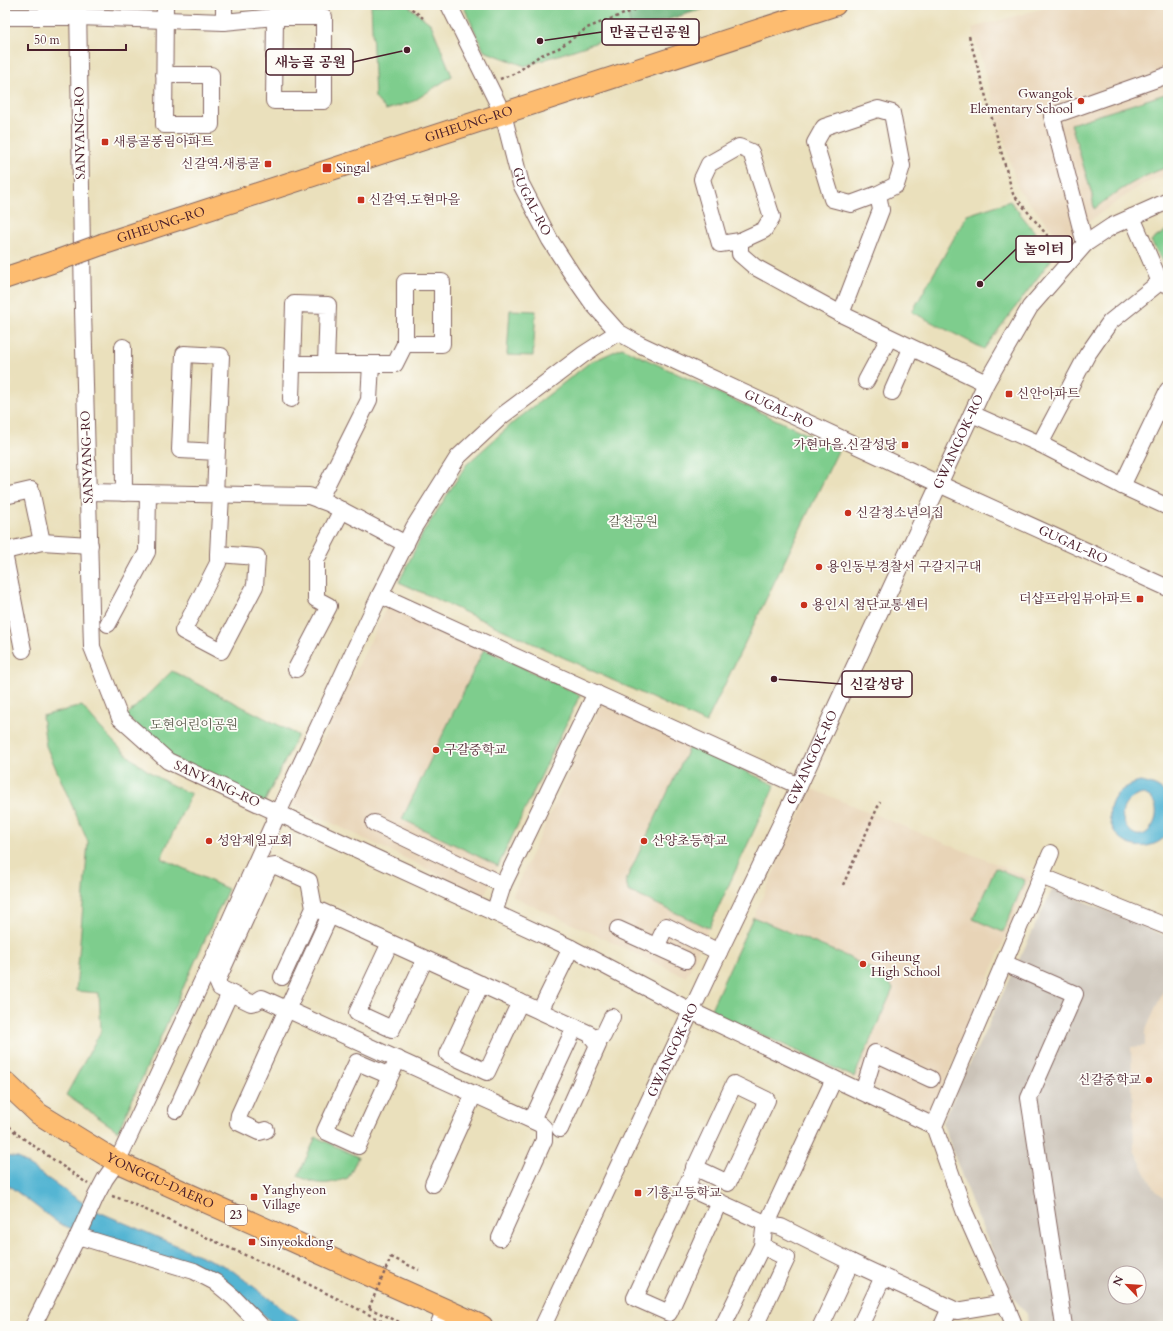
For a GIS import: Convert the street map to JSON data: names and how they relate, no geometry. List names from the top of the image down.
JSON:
{
  "streets": {
    "main road": ["GIHEUNG-RO", "YONGGU-DAERO", "23"],
    "street": ["SANYANG-RO", "GUGAL-RO", "GWANGOK-RO"]
  },
  "crossings": [
    ["GIHEUNG-RO", "GUGAL-RO"],
    ["SANYANG-RO", "GWANGOK-RO"],
    ["GUGAL-RO", "GWANGOK-RO"]
  ],
  "parks": ["갈천공원", "도현어린이공원"],
  "places": {
    "other": [
      "만골근린공원",
      "새능골 공원",
      "Gwangok Elementary School",
      "놀이터",
      "신갈청소년의집",
      "용인동부경찰서 구갈지구대",
      "용인시 첨단교통센터",
      "신갈성당",
      "구갈중학교",
      "성암제일교회",
      "산양초등학교",
      "Giheung High School",
      "신갈중학교"
    ],
    "transit": [
      "새릉골풍림아파트",
      "신갈역.새릉골",
      "Singal",
      "신갈역.도현마을",
      "신안아파트",
      "가현마을.신갈성당",
      "더샵프라임뷰아파트",
      "기흥고등학교",
      "Yanghyeon Village",
      "Sinyeokdong"
    ]
  },
  "scale_bar": "50 m",
  "north": "top left"
}
